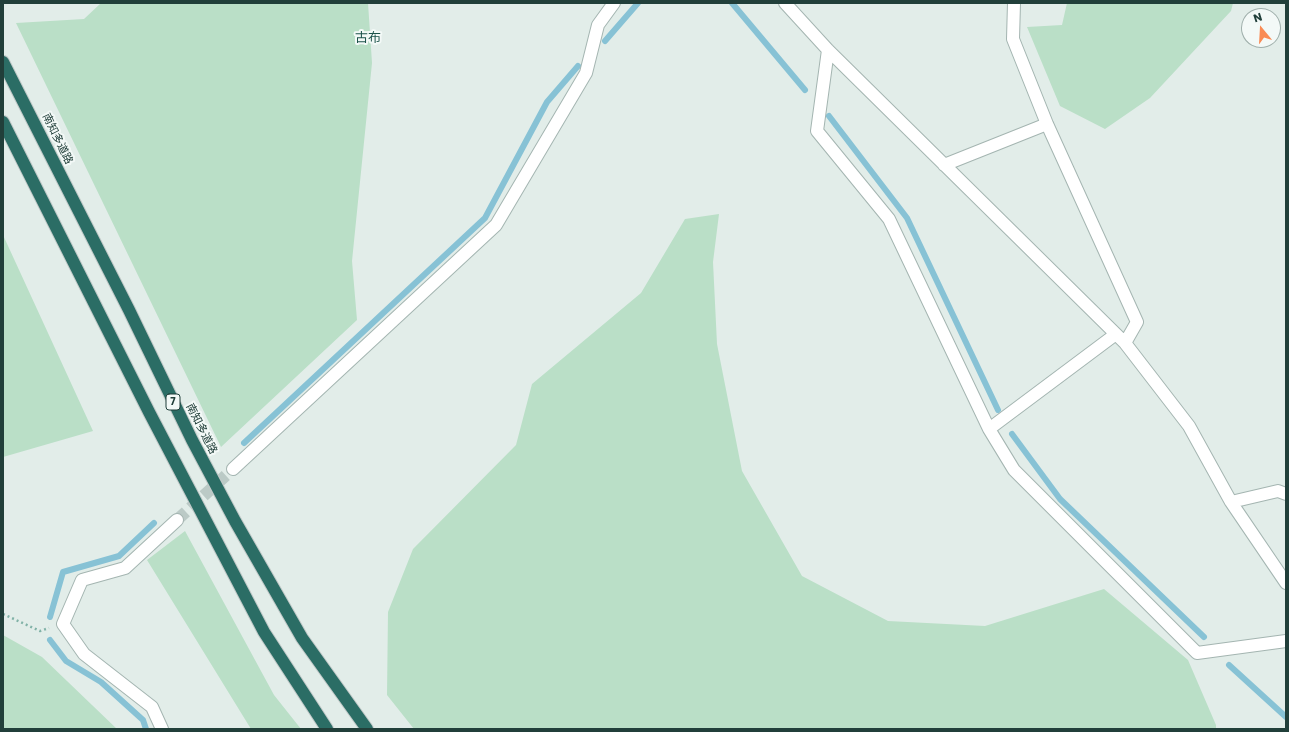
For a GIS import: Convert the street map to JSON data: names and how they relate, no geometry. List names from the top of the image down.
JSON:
{
  "streets": {
    "highway": ["南知多道路", "7"]
  },
  "districts": ["古布"],
  "north": "top"
}
